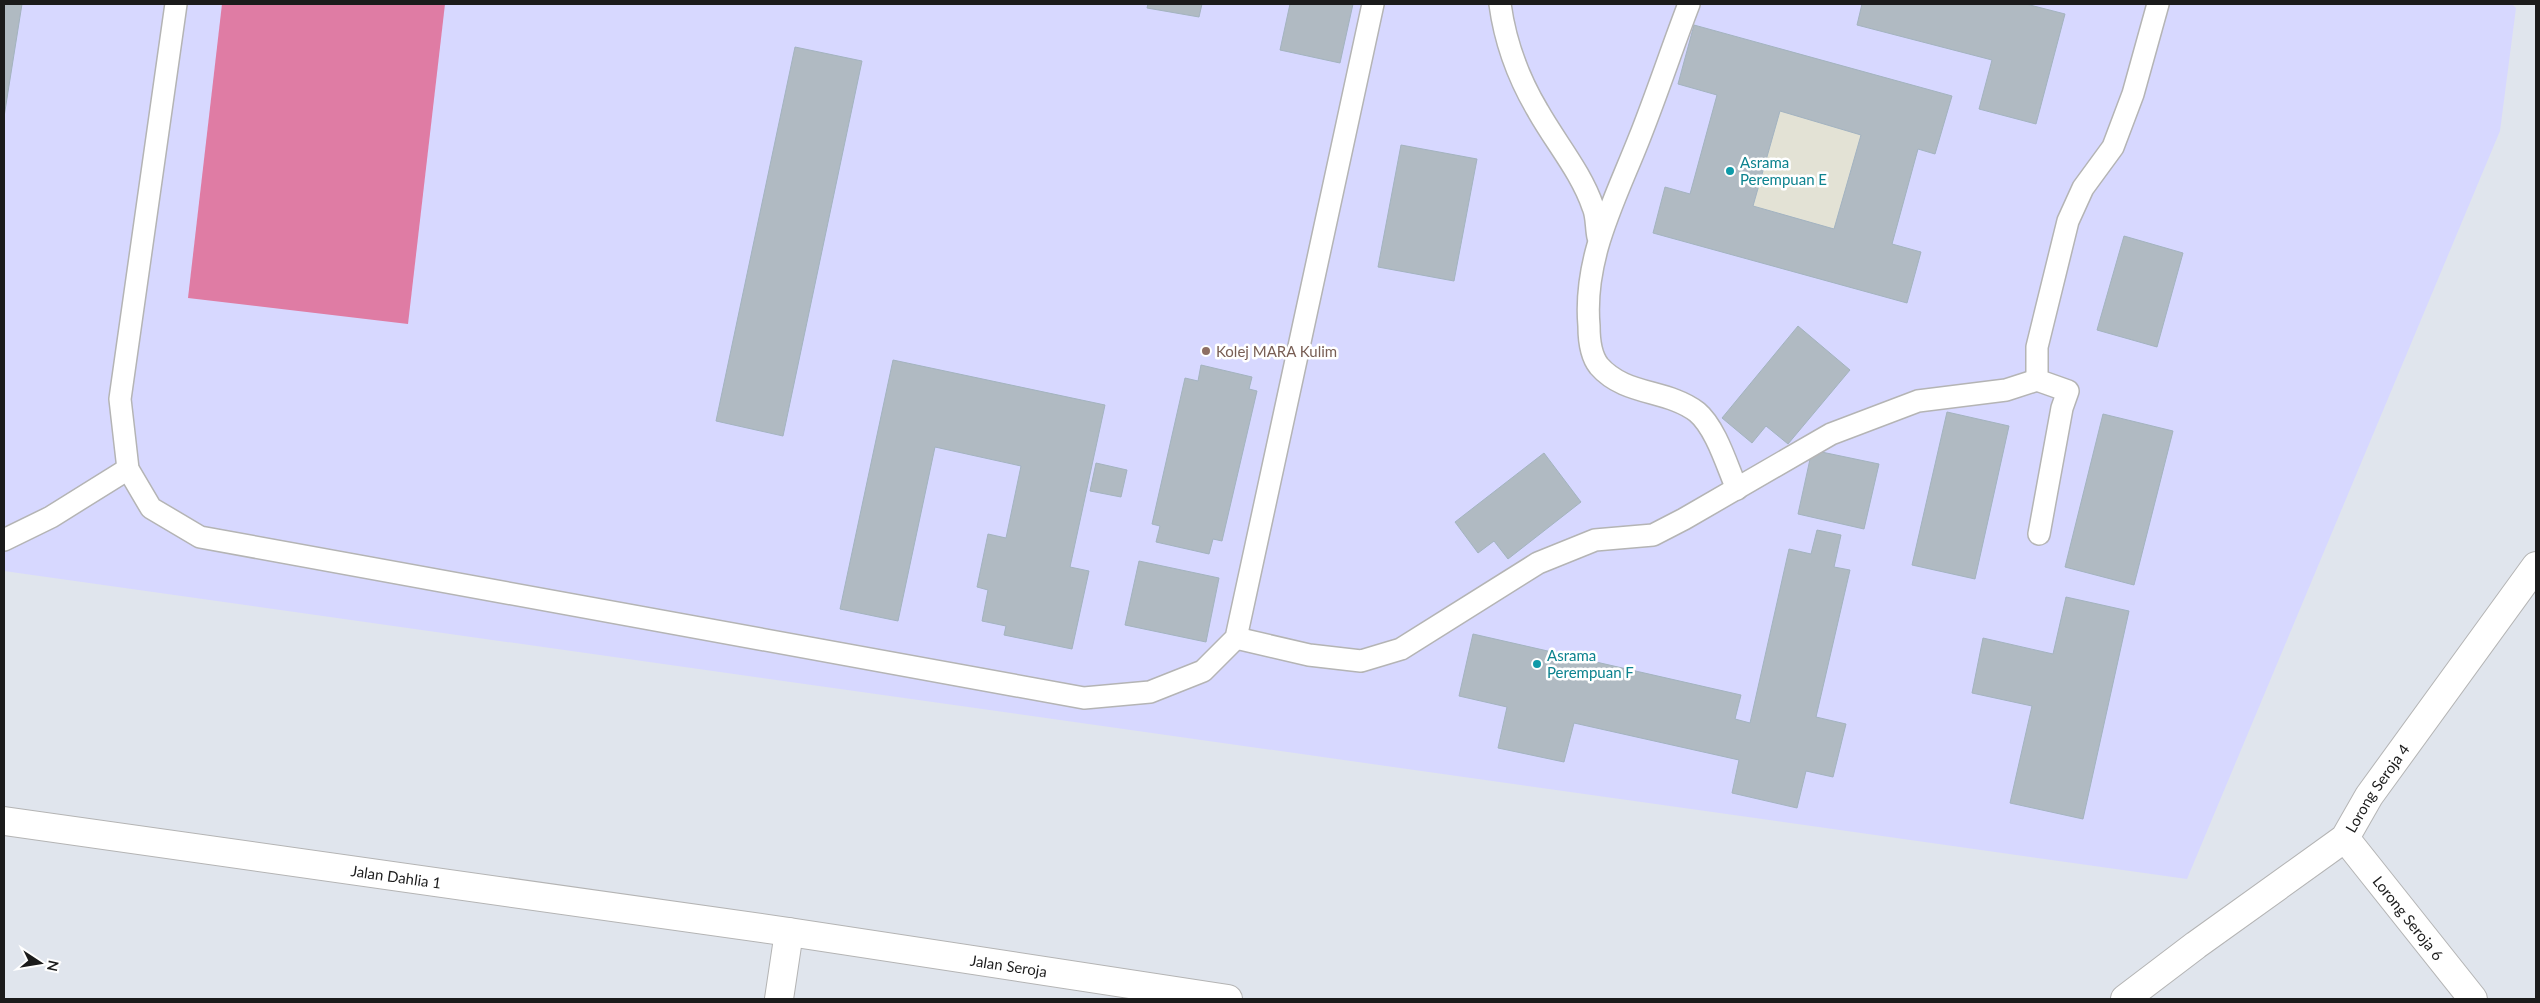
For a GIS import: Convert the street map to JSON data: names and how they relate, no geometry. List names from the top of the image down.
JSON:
{
  "streets": {
    "street": [
      "Lorong Seroja 4",
      "Jalan Dahlia 1",
      "Lorong Seroja 6",
      "Jalan Seroja"
    ]
  },
  "crossings": [
    ["Lorong Seroja 4", "Lorong Seroja 6"],
    ["Jalan Dahlia 1", "Jalan Seroja"]
  ],
  "places": ["Asrama Perempuan E", "Kolej MARA Kulim", "Asrama Perempuan F"],
  "north": "right"
}
